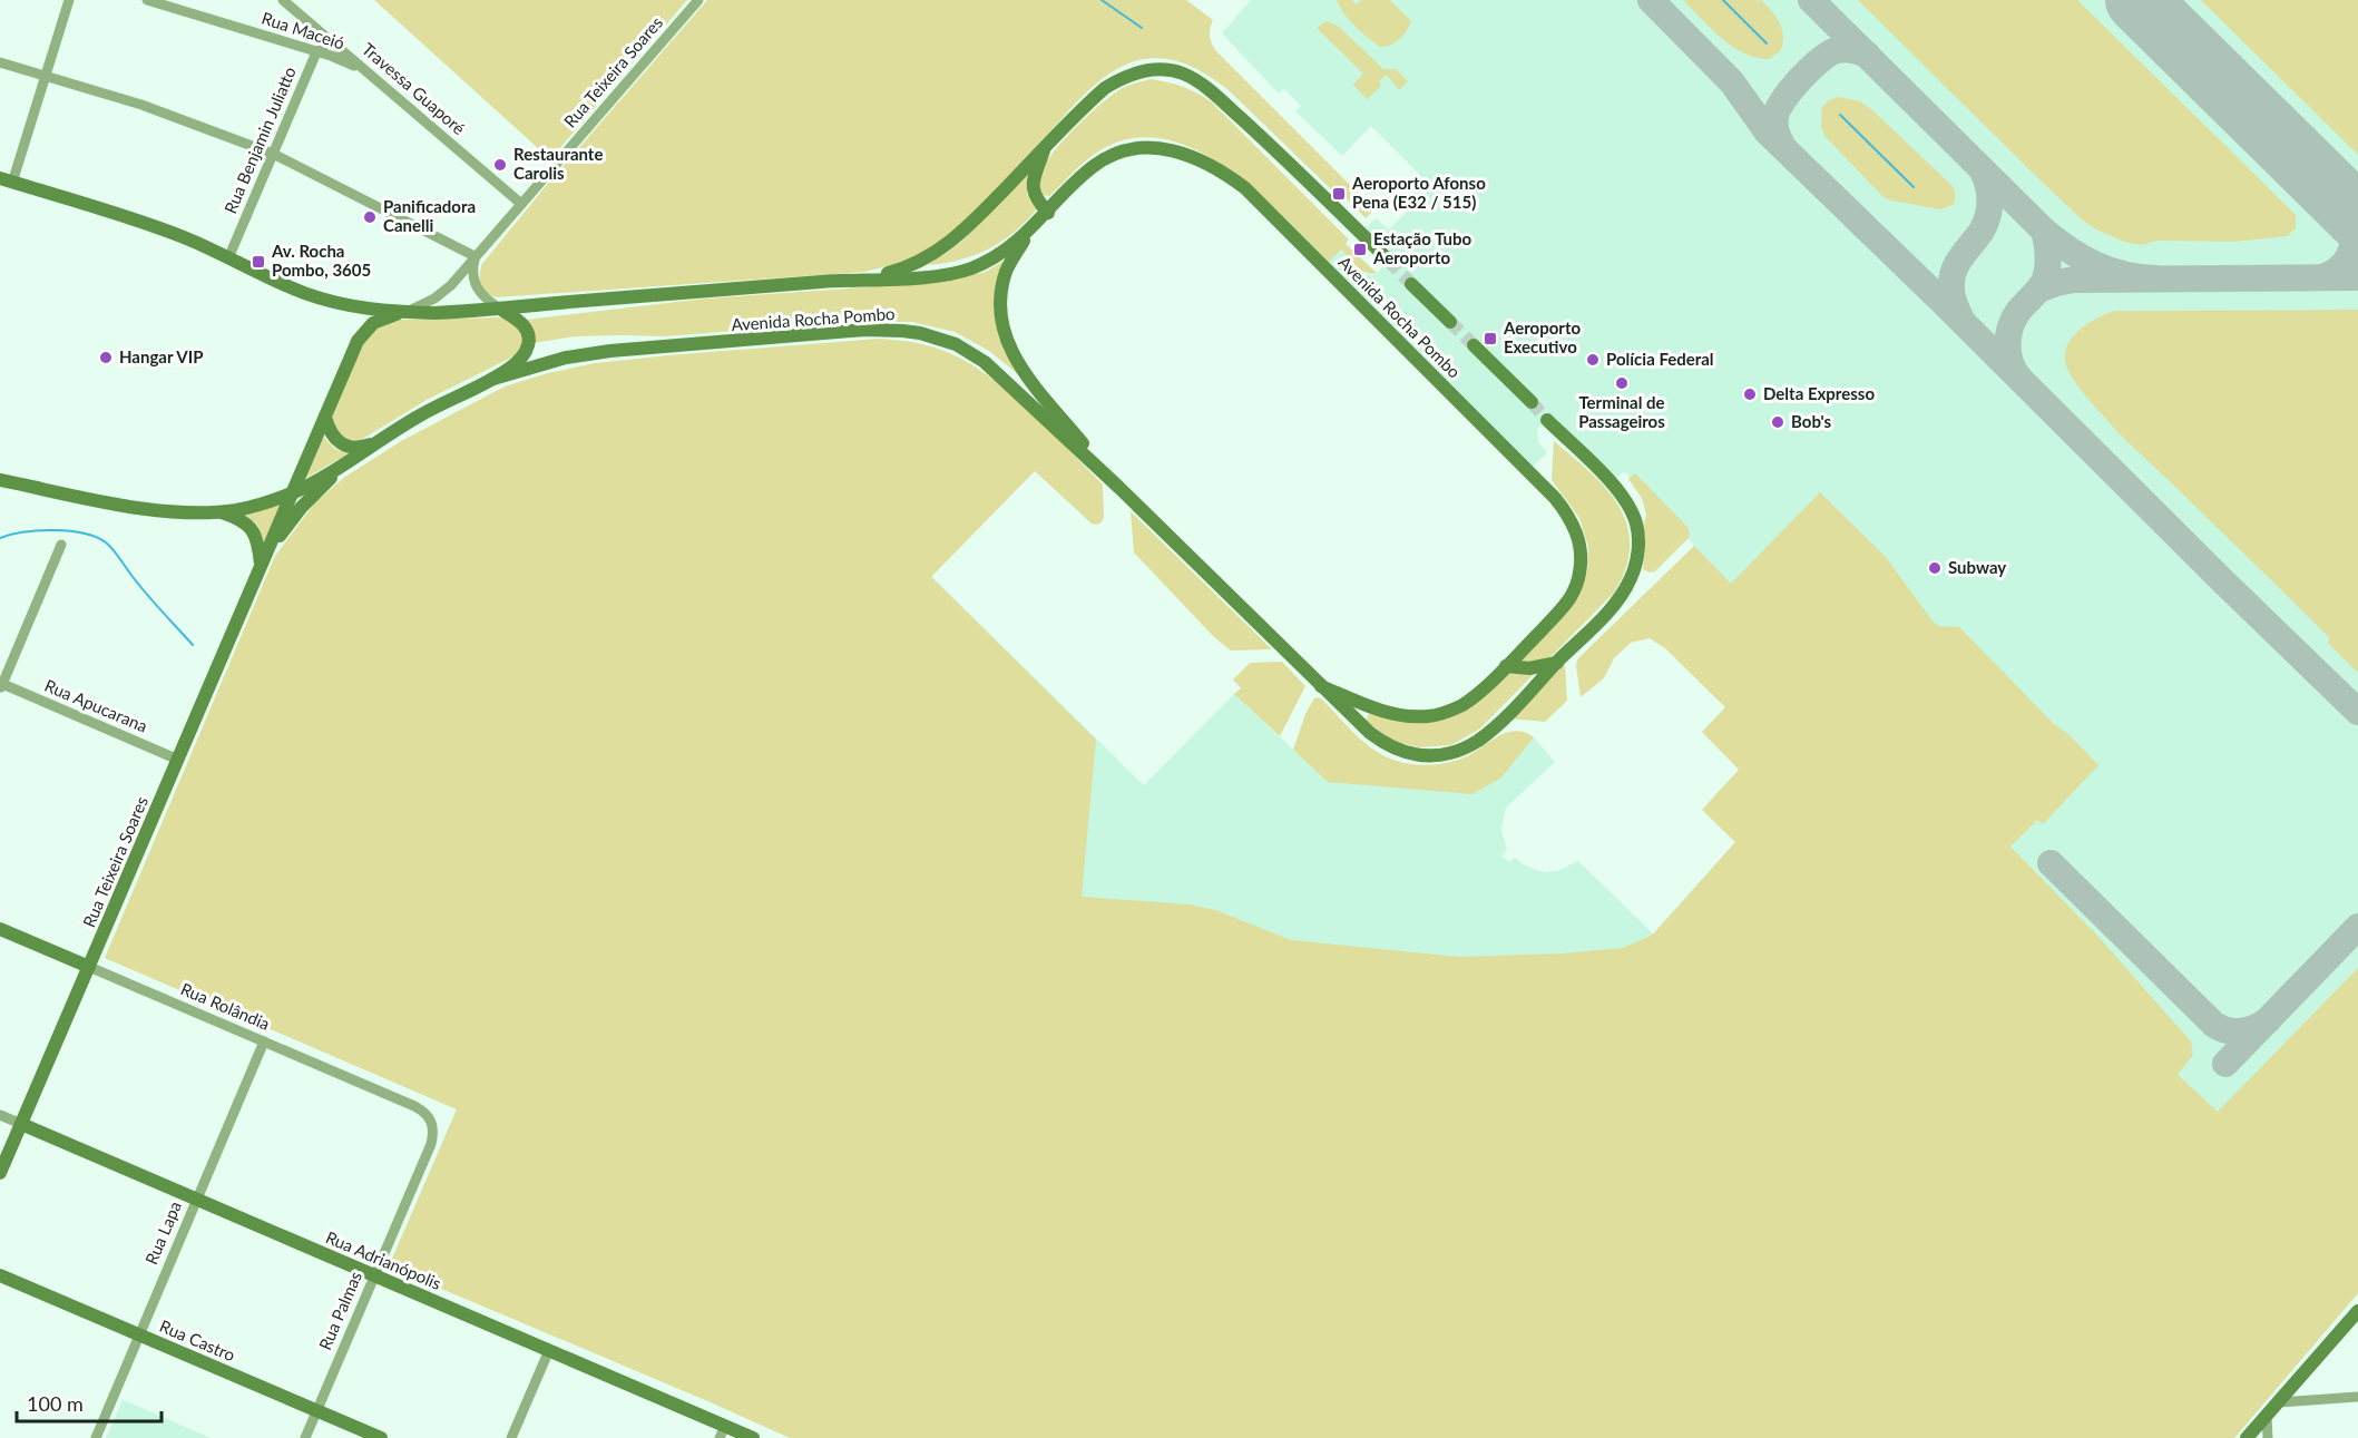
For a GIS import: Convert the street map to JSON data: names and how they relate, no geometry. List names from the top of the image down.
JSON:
{
  "streets": {
    "main road": [
      "Rua Teixeira Soares",
      "Avenida Rocha Pombo",
      "Rua Rolândia",
      "Rua Adrianópolis",
      "Rua Castro"
    ],
    "street": [
      "Rua Maceió",
      "Travessa Guaporé",
      "Rua Benjamin Juliatto",
      "Rua Apucarana",
      "Rua Lapa",
      "Rua Palmas"
    ]
  },
  "crossings": [
    ["Rua Maceió", "Travessa Guaporé"],
    ["Rua Maceió", "Rua Benjamin Juliatto"],
    ["Rua Teixeira Soares", "Travessa Guaporé"],
    ["Rua Teixeira Soares", "Avenida Rocha Pombo"],
    ["Rua Teixeira Soares", "Rua Apucarana"],
    ["Rua Teixeira Soares", "Rua Rolândia"],
    ["Rua Teixeira Soares", "Rua Adrianópolis"],
    ["Travessa Guaporé", "Rua Benjamin Juliatto"],
    ["Rua Rolândia", "Rua Lapa"],
    ["Rua Rolândia", "Rua Palmas"],
    ["Rua Lapa", "Rua Adrianópolis"],
    ["Rua Lapa", "Rua Castro"],
    ["Rua Adrianópolis", "Rua Palmas"],
    ["Rua Palmas", "Rua Castro"]
  ],
  "places": {
    "other": [
      "Restaurante Carolis",
      "Panificadora Canelli",
      "Hangar VIP",
      "Polícia Federal",
      "Terminal de Passageiros",
      "Delta Expresso",
      "Bob's",
      "Subway"
    ],
    "transit": [
      "Aeroporto Afonso Pena (E32 / 515)",
      "Estação Tubo Aeroporto",
      "Av. Rocha Pombo, 3605",
      "Aeroporto Executivo"
    ]
  },
  "scale_bar": "100 m"
}
